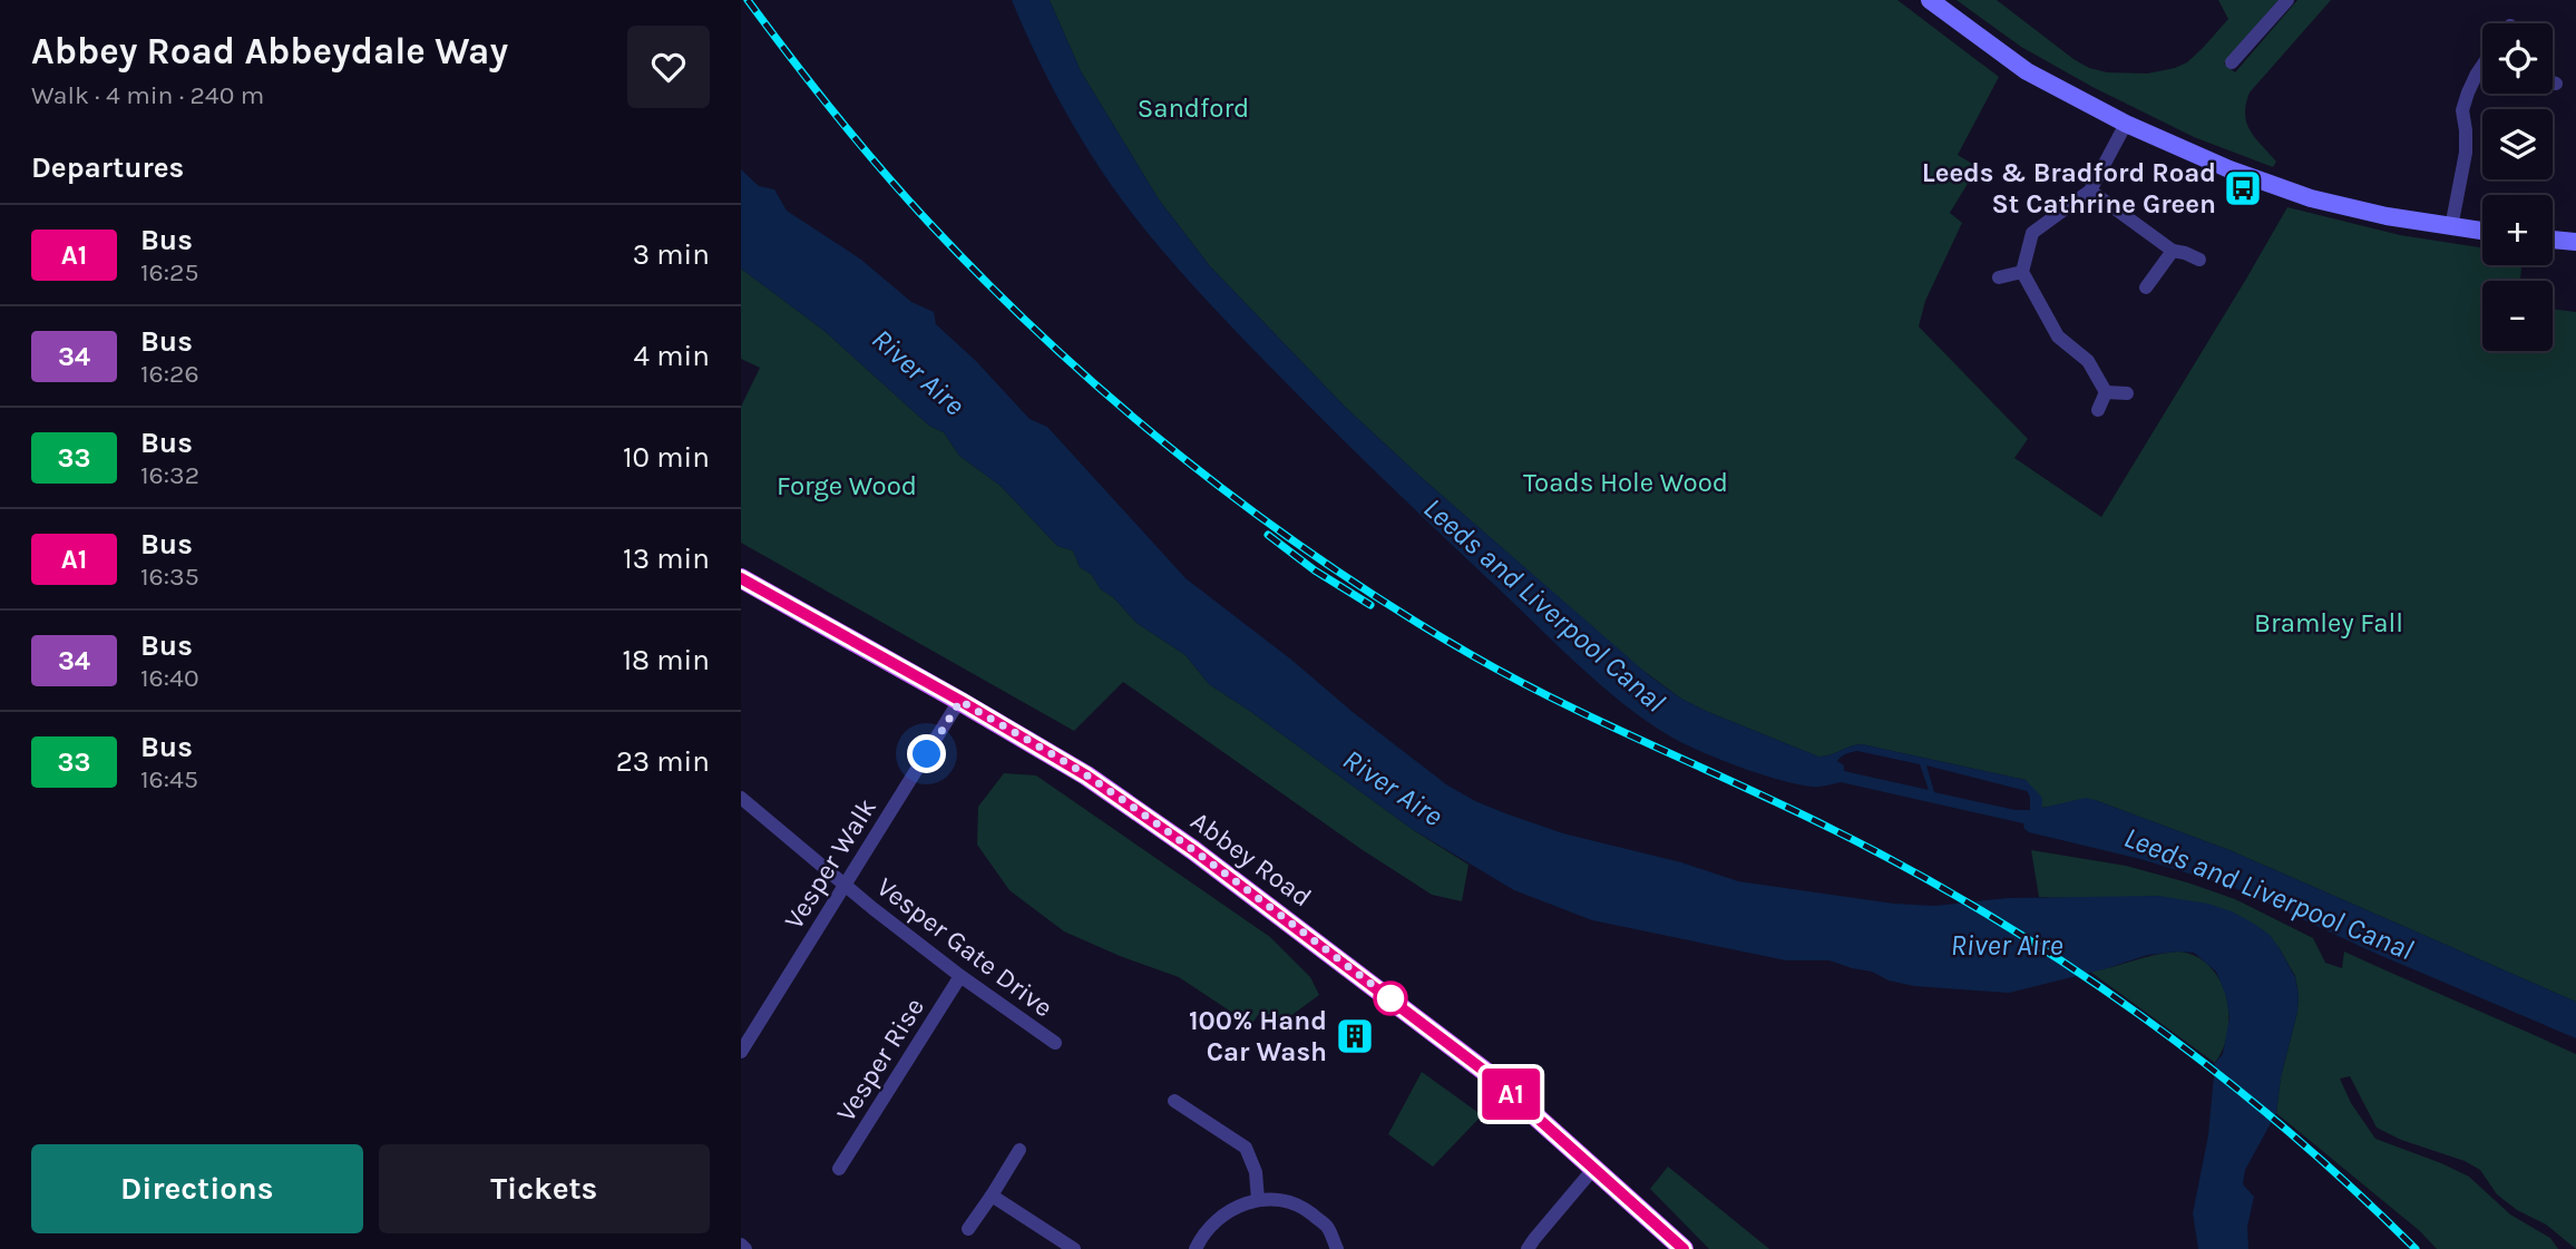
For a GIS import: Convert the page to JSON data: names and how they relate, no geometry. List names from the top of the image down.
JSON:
{
  "streets": {
    "main road": ["Abbey Road"],
    "street": ["Vesper Walk", "Vesper Gate Drive", "Vesper Rise"]
  },
  "crossings": [
    ["Abbey Road", "Vesper Walk"],
    ["Vesper Walk", "Vesper Gate Drive"],
    ["Vesper Gate Drive", "Vesper Rise"]
  ],
  "water": ["River Aire", "Leeds and Liverpool Canal"],
  "parks": [
    "Sandford",
    "Toads Hole Wood",
    "Forge Wood",
    "Bramley Fall"
  ],
  "places": {
    "bus stop": ["Leeds & Bradford Road St Cathrine Green"],
    "building": ["100% Hand Car Wash"]
  },
  "lines": ["bus line A1"],
  "page": {
    "heading": [
      ["Abbey Road Abbeydale Way", "Walk · 4 min · 240 m"],
      "Departures"
    ],
    "on_map": "A1",
    "map_buttons": ["+", "−"],
    "list": [
      {
        "mark": "A1",
        "name": "Bus",
        "note": "16:25",
        "value": "3 min"
      },
      {
        "mark": "34",
        "name": "Bus",
        "note": "16:26",
        "value": "4 min"
      },
      {
        "mark": "33",
        "name": "Bus",
        "note": "16:32",
        "value": "10 min"
      },
      {
        "mark": "A1",
        "name": "Bus",
        "note": "16:35",
        "value": "13 min"
      },
      {
        "mark": "34",
        "name": "Bus",
        "note": "16:40",
        "value": "18 min"
      },
      {
        "mark": "33",
        "name": "Bus",
        "note": "16:45",
        "value": "23 min"
      }
    ],
    "buttons": ["Directions", "Tickets"]
  }
}
